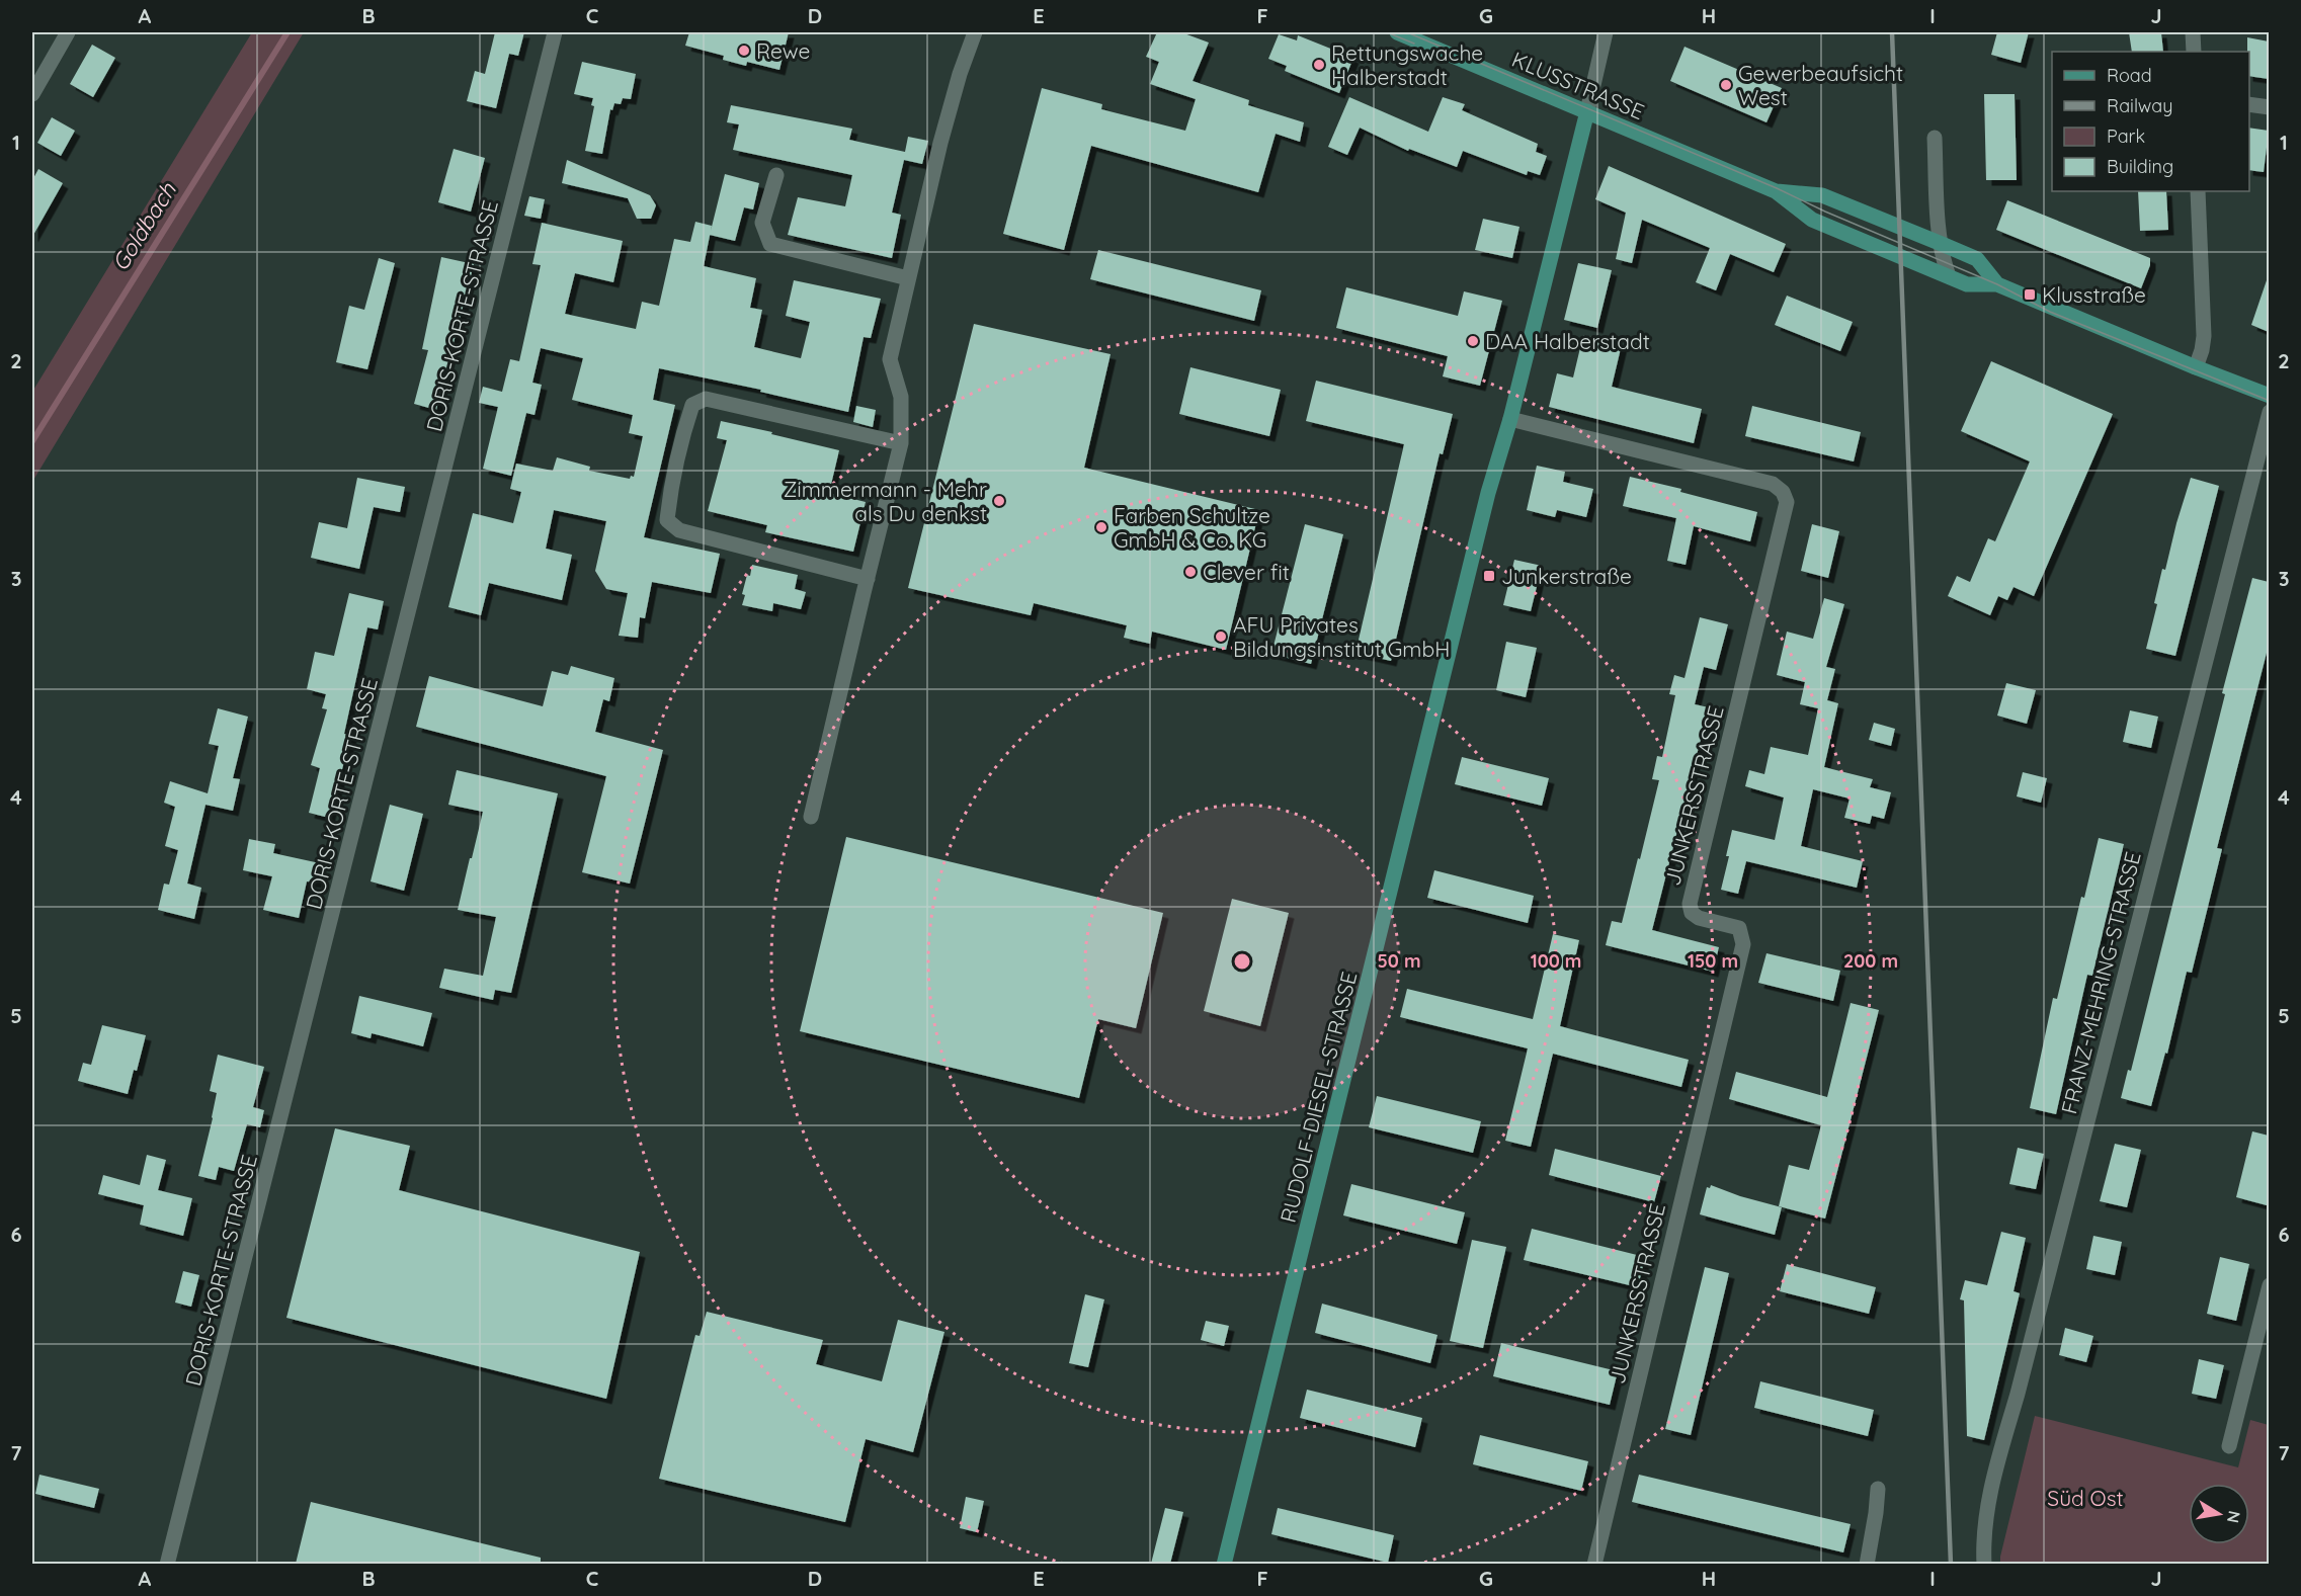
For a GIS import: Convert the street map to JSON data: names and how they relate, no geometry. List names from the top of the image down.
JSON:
{
  "streets": {
    "street": [
      "KLUSSTRASSE",
      "DORIS-KORTE-STRASSE",
      "JUNKERSSTRASSE",
      "FRANZ-MEHRING-STRASSE",
      "RUDOLF-DIESEL-STRASSE"
    ]
  },
  "crossings": [
    ["KLUSSTRASSE", "RUDOLF-DIESEL-STRASSE"],
    ["JUNKERSSTRASSE", "RUDOLF-DIESEL-STRASSE"]
  ],
  "water": ["Goldbach"],
  "parks": ["Süd Ost"],
  "places": {
    "other": [
      "Rewe",
      "Rettungswache Halberstadt",
      "Gewerbeaufsicht West",
      "DAA Halberstadt",
      "Zimmermann - Mehr als Du denkst",
      "Farben Schultze GmbH & Co. KG",
      "Clever fit",
      "AFU Privates Bildungsinstitut GmbH"
    ],
    "transit": ["Klusstraße", "Junkerstraße"]
  },
  "legend": [
    "Road",
    "Railway",
    "Park",
    "Building"
  ],
  "north": "right",
  "grid": {
    "columns": [
      "A",
      "B",
      "C",
      "D",
      "E",
      "F",
      "G",
      "H",
      "I",
      "J"
    ],
    "rows": [
      "1",
      "2",
      "3",
      "4",
      "5",
      "6",
      "7"
    ]
  },
  "rings": [
    "50 m",
    "100 m",
    "150 m",
    "200 m"
  ]
}
